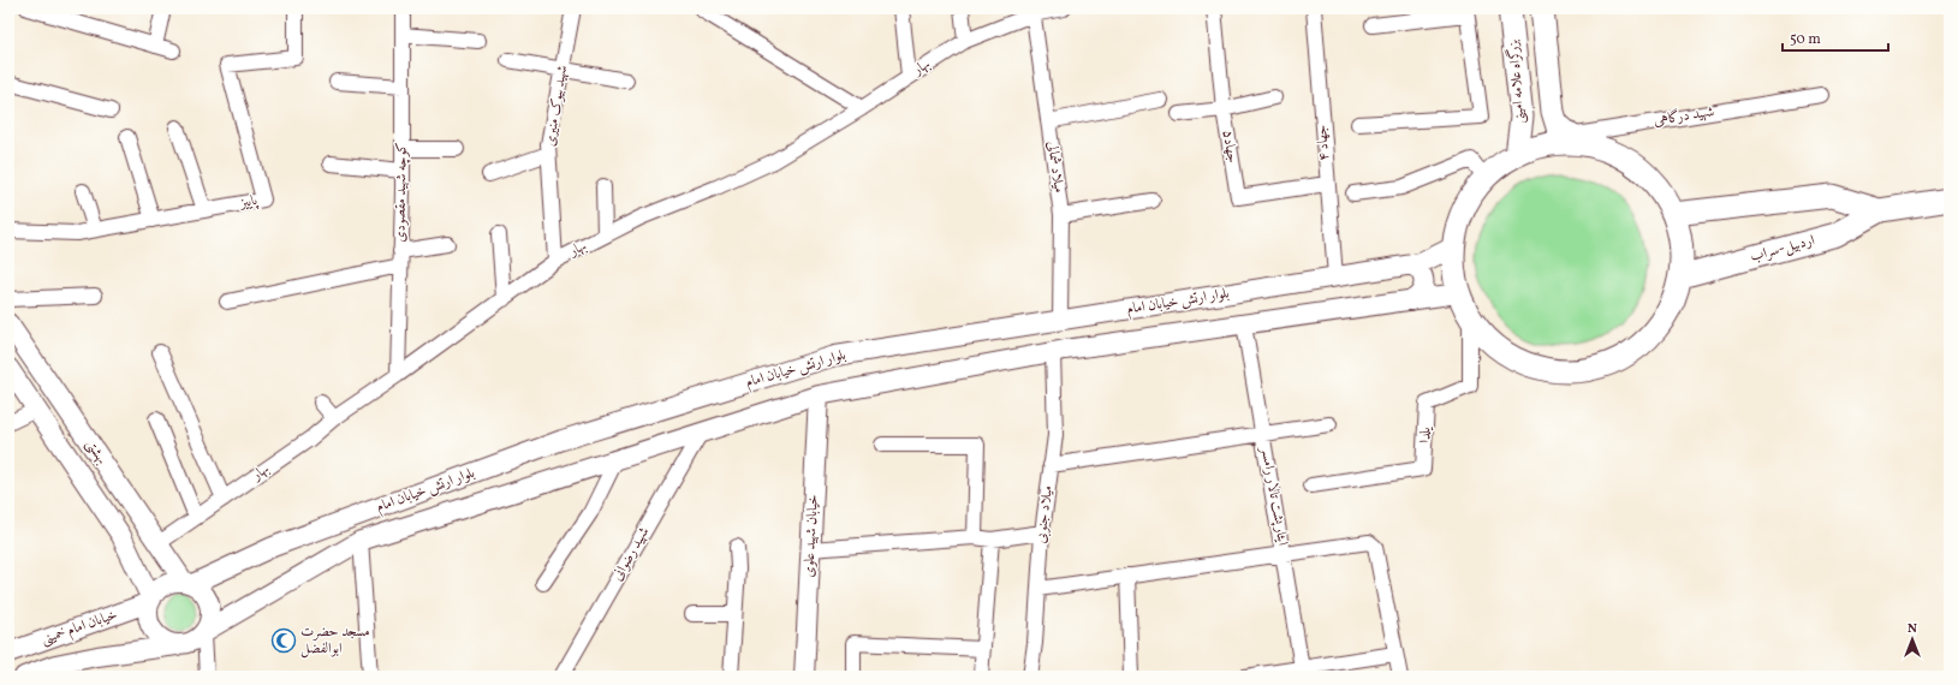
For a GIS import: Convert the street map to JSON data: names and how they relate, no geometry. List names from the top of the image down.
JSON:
{
  "streets": {
    "highway": ["بزرگراه علامه امینی", "اردبیل-سراب"],
    "main road": [
      "بلوار ارتش خیابان امام",
      "بهشتی",
      "خیابان شهید علوی",
      "خیابان امام خمینی"
    ],
    "street": [
      "بهار",
      "شهید بیوک منیری",
      "شهید درگاهی",
      "جهاد ۴",
      "جهاد۵",
      "میلاد شمالی",
      "کوچه شهید مقصودی",
      "پاییز",
      "یلدا",
      "ایثار پشت تالار رامسر",
      "میلاد جنوبی",
      "شهید رضوانی"
    ]
  },
  "crossings": [
    ["بهار", "شهید بیوک منیری"],
    ["بهار", "میلاد شمالی"],
    ["بهار", "کوچه شهید مقصودی"],
    ["بهار", "بهشتی"],
    ["جهاد ۴", "جهاد۵"],
    ["جهاد ۴", "بلوار ارتش خیابان امام"],
    ["میلاد شمالی", "بلوار ارتش خیابان امام"],
    ["بلوار ارتش خیابان امام", "بهشتی"],
    ["بلوار ارتش خیابان امام", "ایثار پشت تالار رامسر"],
    ["بلوار ارتش خیابان امام", "میلاد جنوبی"],
    ["بلوار ارتش خیابان امام", "خیابان شهید علوی"],
    ["بلوار ارتش خیابان امام", "شهید رضوانی"],
    ["بلوار ارتش خیابان امام", "خیابان امام خمینی"],
    ["بهشتی", "خیابان امام خمینی"]
  ],
  "places": {
    "mosque": ["مسجد حضرت ابوالفضل"]
  },
  "scale_bar": "50 m",
  "north": "top"
}
